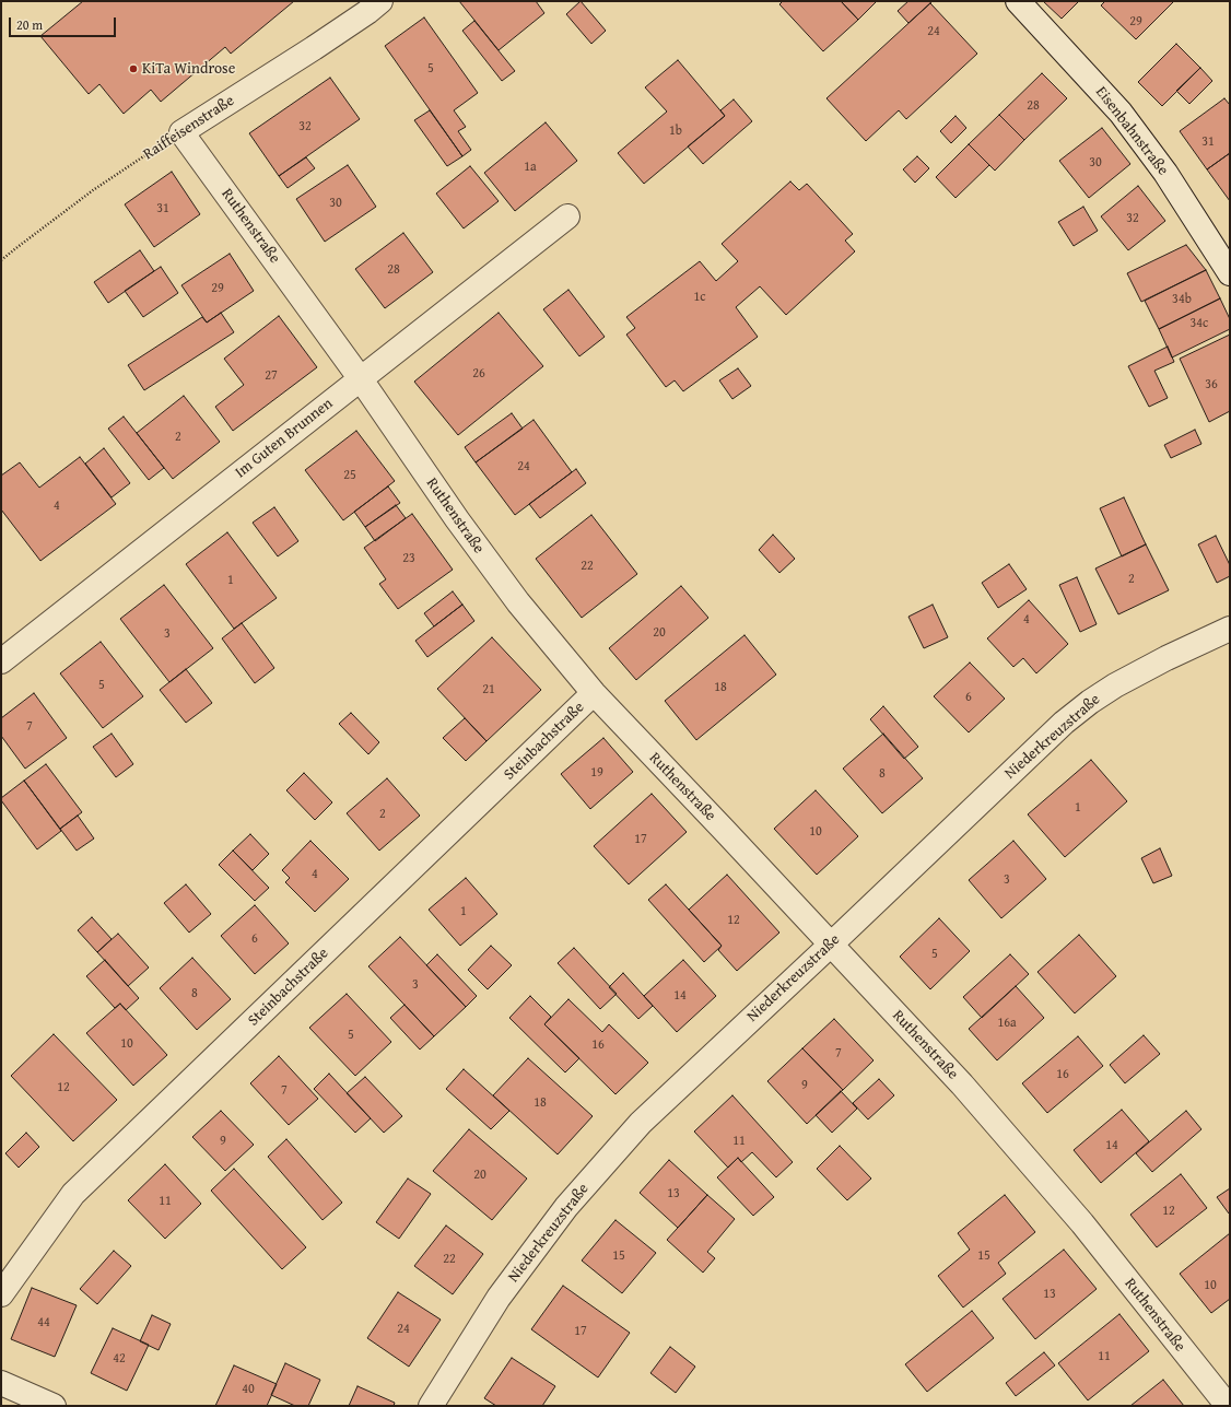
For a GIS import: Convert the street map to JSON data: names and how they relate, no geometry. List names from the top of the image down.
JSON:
{
  "streets": {
    "street": [
      "Raiffeisenstraße",
      "Eisenbahnstraße",
      "Ruthenstraße",
      "Im Guten Brunnen",
      "Niederkreuzstraße",
      "Steinbachstraße"
    ]
  },
  "crossings": [
    ["Raiffeisenstraße", "Ruthenstraße"],
    ["Ruthenstraße", "Im Guten Brunnen"],
    ["Ruthenstraße", "Niederkreuzstraße"],
    ["Ruthenstraße", "Steinbachstraße"]
  ],
  "places": ["KiTa Windrose"],
  "house_numbers": [
    "29",
    "24",
    "5",
    "28",
    "32",
    "1b",
    "31",
    "30",
    "1a",
    "30",
    "31",
    "32",
    "28",
    "29",
    "1c",
    "34b",
    "34c",
    "26",
    "27",
    "36",
    "2",
    "24",
    "25",
    "4",
    "23",
    "22",
    "2",
    "1",
    "4",
    "20",
    "3",
    "5",
    "18",
    "21",
    "6",
    "7",
    "19",
    "8",
    "1",
    "2",
    "10",
    "17",
    "4",
    "3",
    "1",
    "12",
    "6",
    "5",
    "3",
    "8",
    "14",
    "16a",
    "5",
    "10",
    "16",
    "7",
    "16",
    "9",
    "12",
    "7",
    "18",
    "9",
    "11",
    "14",
    "20",
    "13",
    "11",
    "12",
    "15",
    "15",
    "22",
    "10",
    "13",
    "44",
    "24",
    "17",
    "11",
    "42",
    "40"
  ],
  "scale_bar": "20 m"
}
